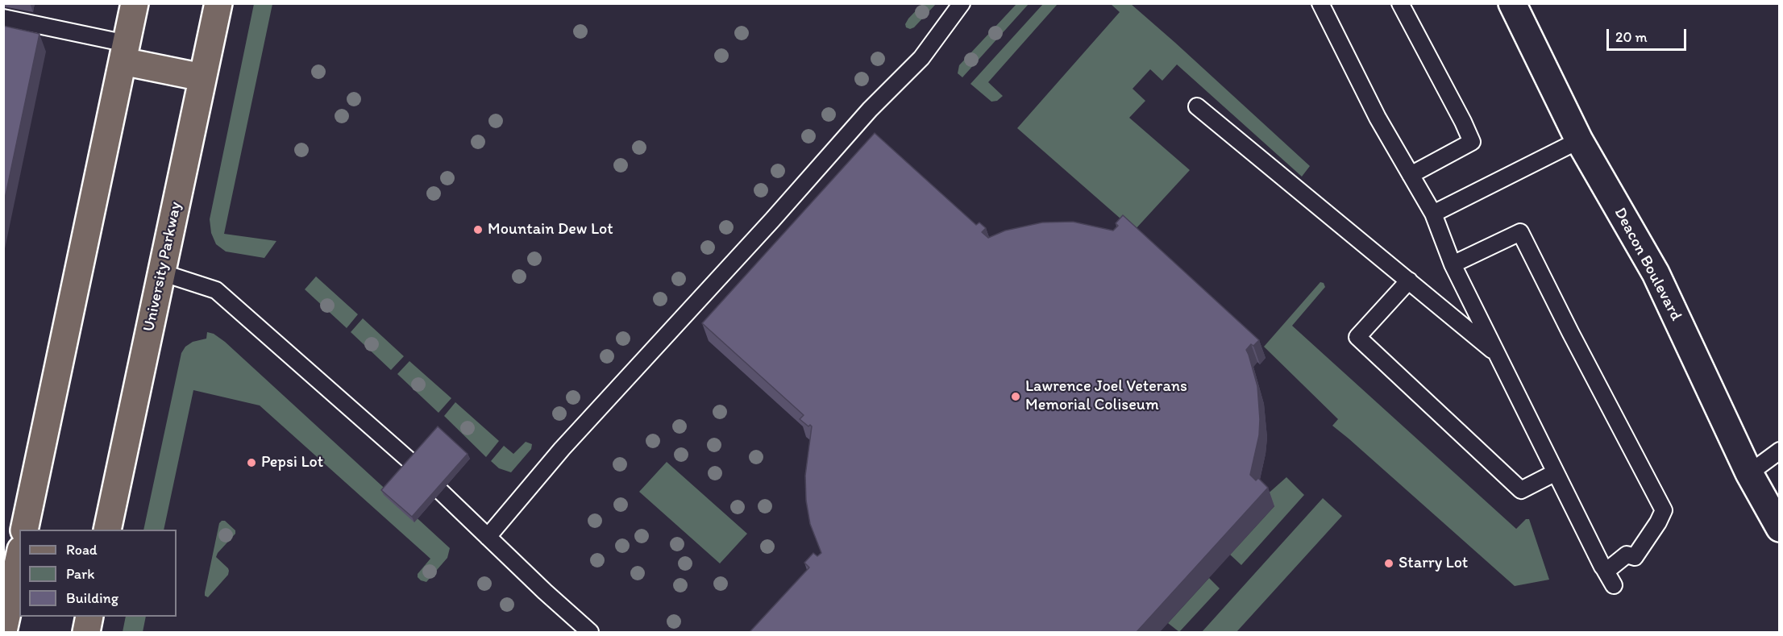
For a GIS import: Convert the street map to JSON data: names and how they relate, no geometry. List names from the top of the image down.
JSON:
{
  "streets": {
    "main road": ["University Parkway"],
    "street": ["Deacon Boulevard"]
  },
  "places": [
    "Mountain Dew Lot",
    "Lawrence Joel Veterans Memorial Coliseum",
    "Pepsi Lot",
    "Starry Lot"
  ],
  "legend": ["Road", "Park", "Building"],
  "scale_bar": "20 m"
}
